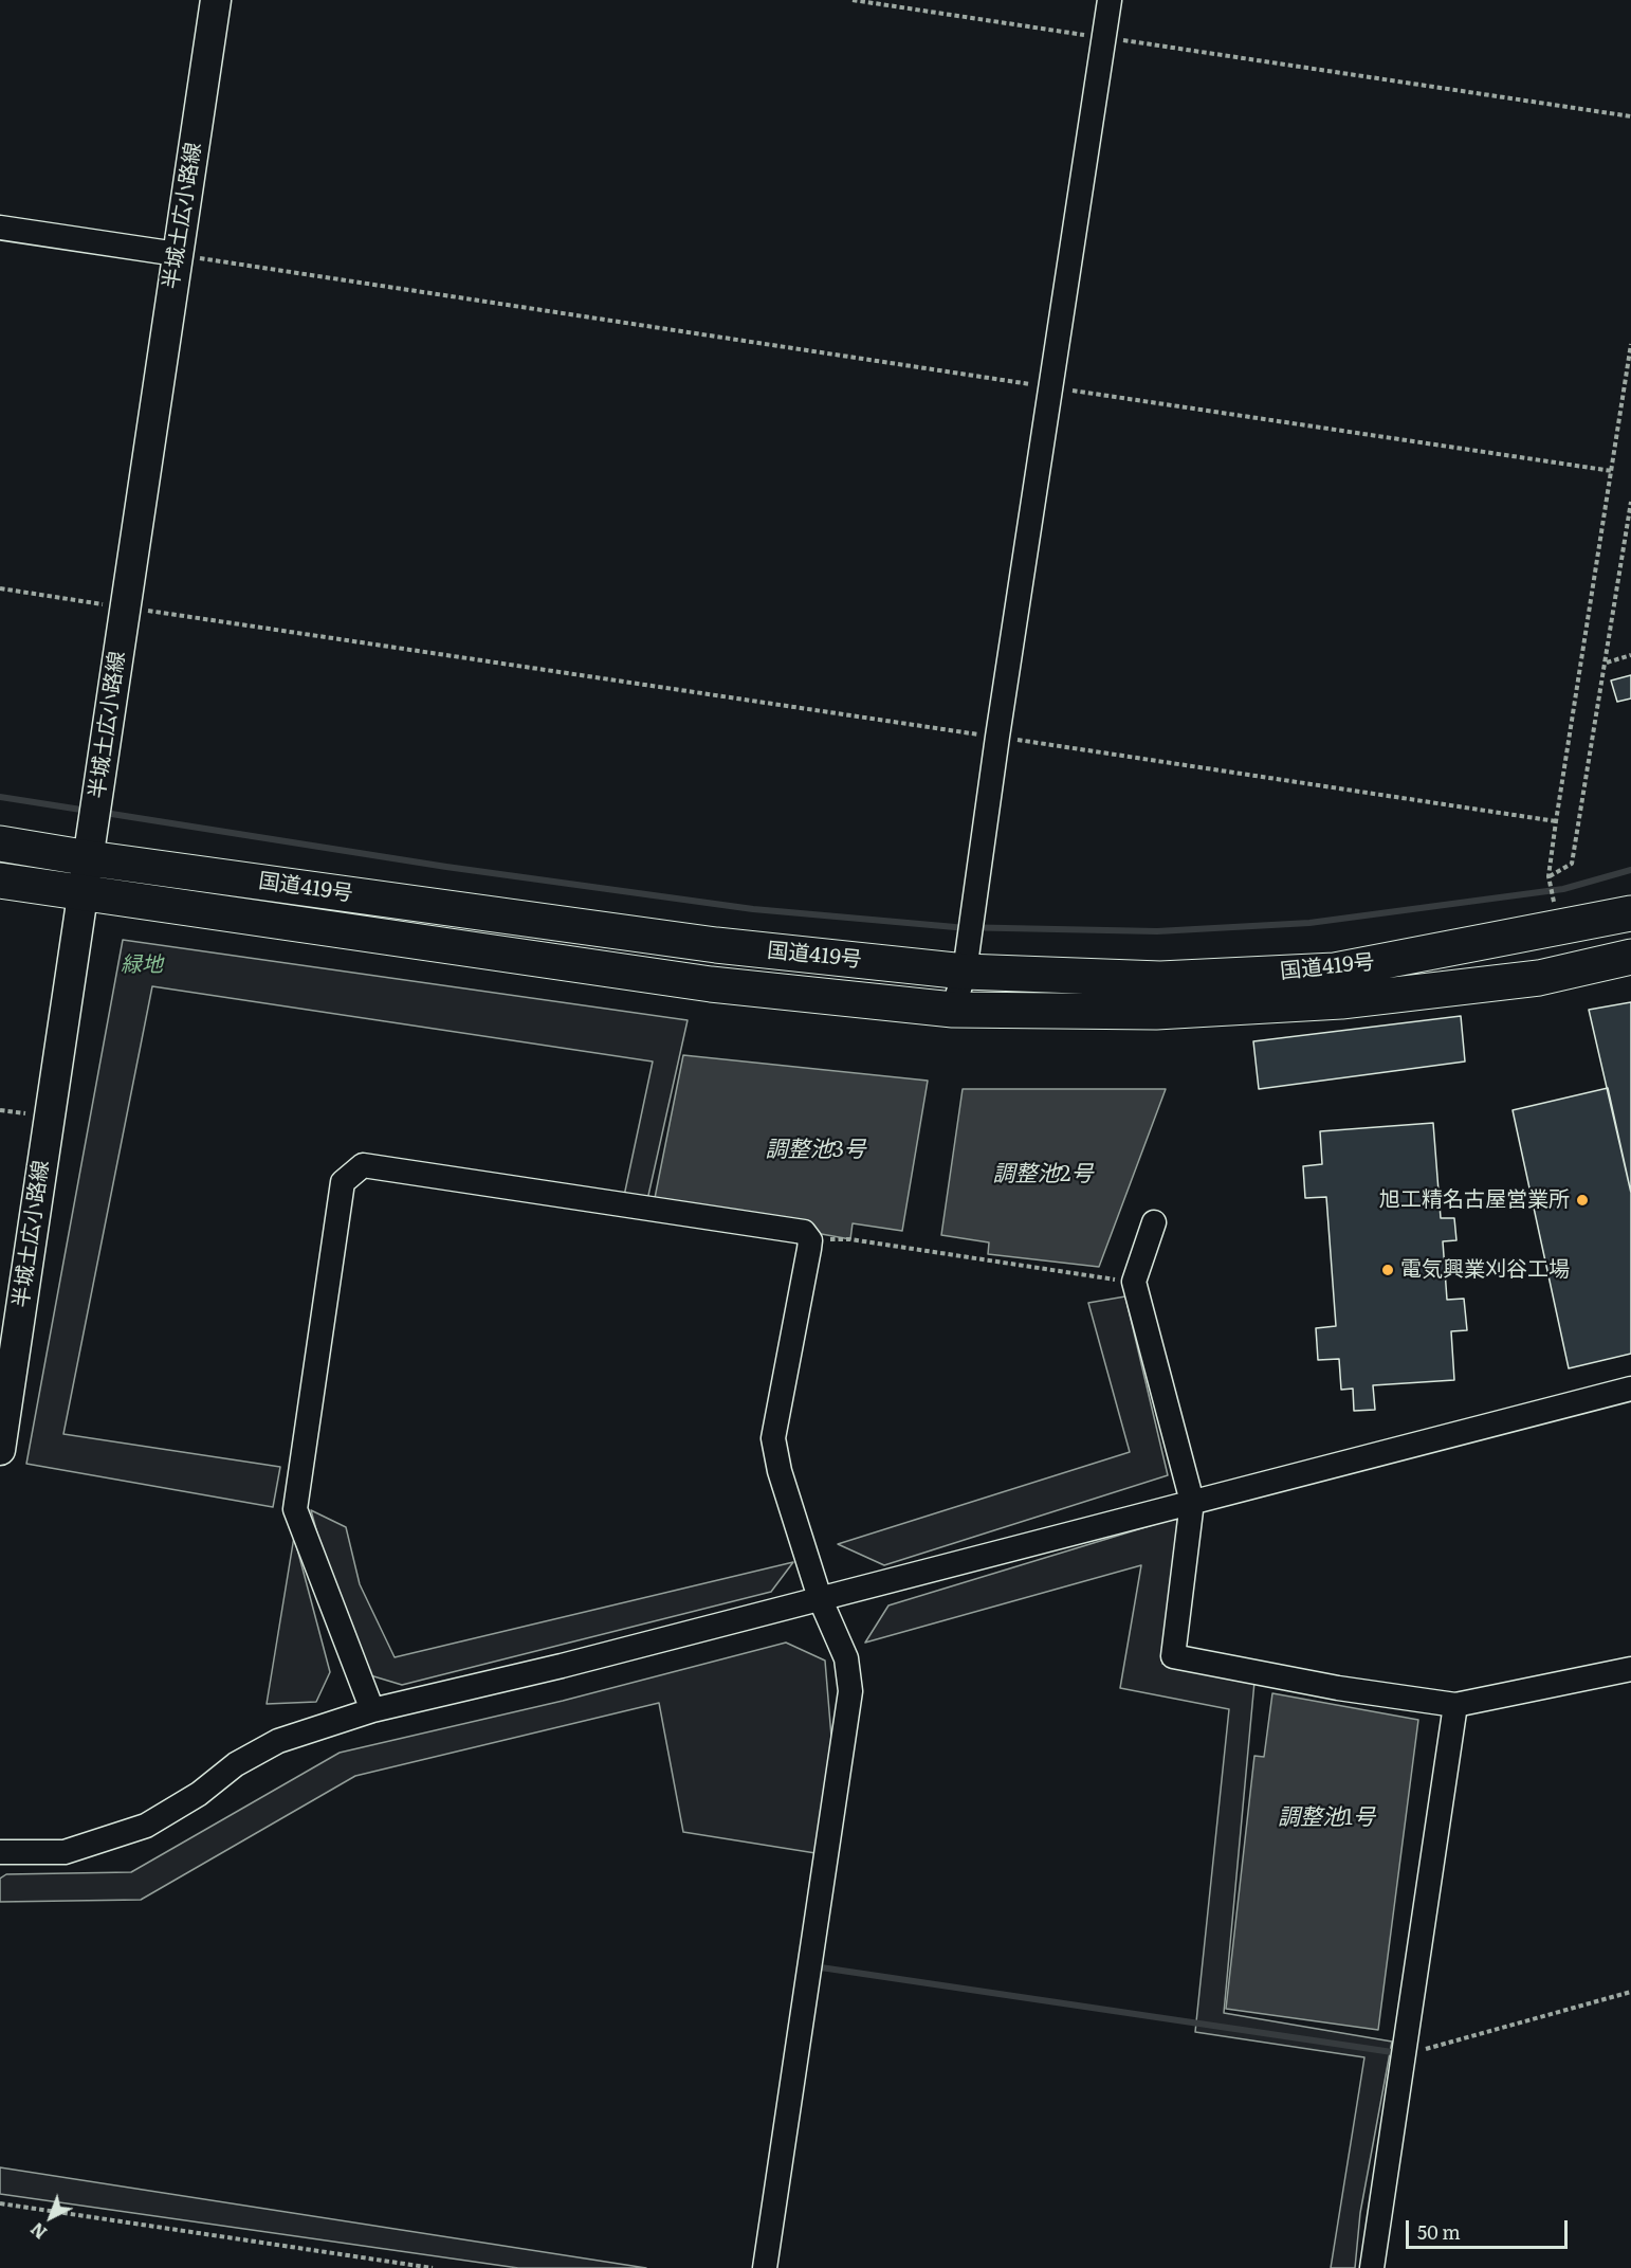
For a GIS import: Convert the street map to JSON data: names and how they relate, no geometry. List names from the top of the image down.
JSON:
{
  "streets": {
    "highway": ["国道419号"],
    "main road": ["半城土広小路線"]
  },
  "crossings": [
    ["半城土広小路線", "国道419号"]
  ],
  "water": ["調整池3号", "調整池2号", "調整池1号"],
  "parks": ["緑地"],
  "places": ["旭工精名古屋営業所", "電気興業刈谷工場"],
  "scale_bar": "50 m",
  "north": "bottom left"
}
